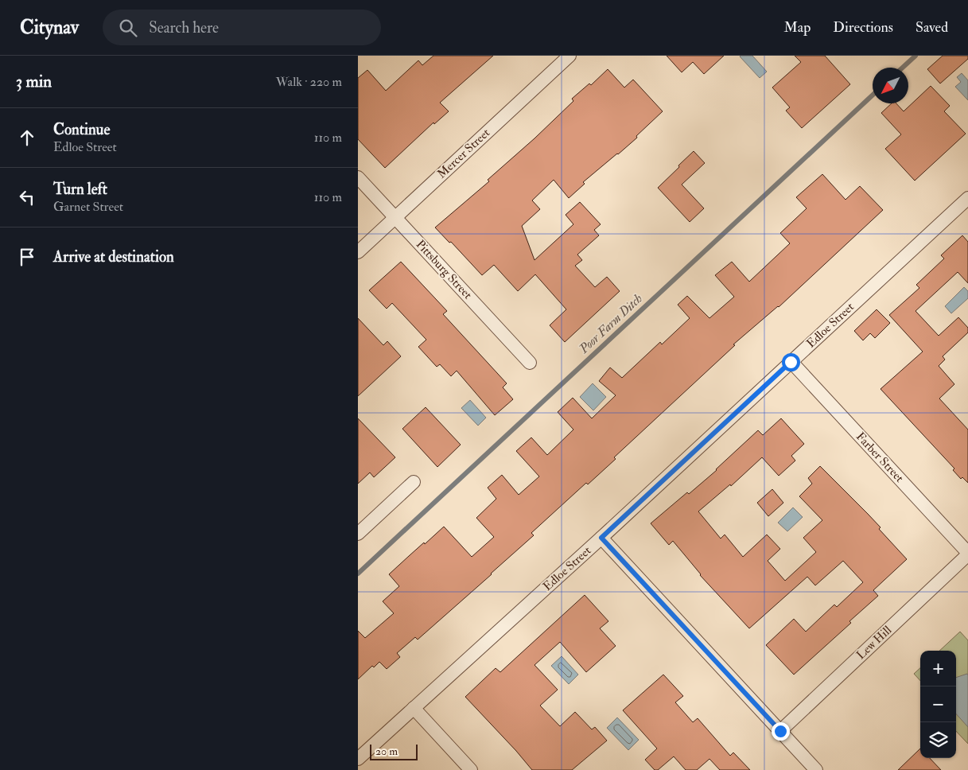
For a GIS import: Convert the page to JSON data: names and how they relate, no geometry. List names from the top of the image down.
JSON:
{
  "streets": {
    "street": [
      "Mercer Street",
      "Pittsburg Street",
      "Edloe Street",
      "Farber Street",
      "Lew Hill"
    ]
  },
  "crossings": [
    ["Mercer Street", "Pittsburg Street"],
    ["Edloe Street", "Farber Street"],
    ["Farber Street", "Lew Hill"]
  ],
  "water": ["Poor Farm Ditch"],
  "scale_bar": "20 m",
  "north": "bottom left",
  "page": {
    "header": "Citynav",
    "search": "Search here",
    "nav": ["Map", "Directions", "Saved"],
    "heading": ["3 min", "Walk · 220 m"],
    "list": [
      ["Continue", "Edloe Street", "110 m"],
      ["Turn left", "Garnet Street", "110 m"],
      "Arrive at destination"
    ],
    "map_buttons": ["+", "−"],
    "scale": "20 m"
  }
}
